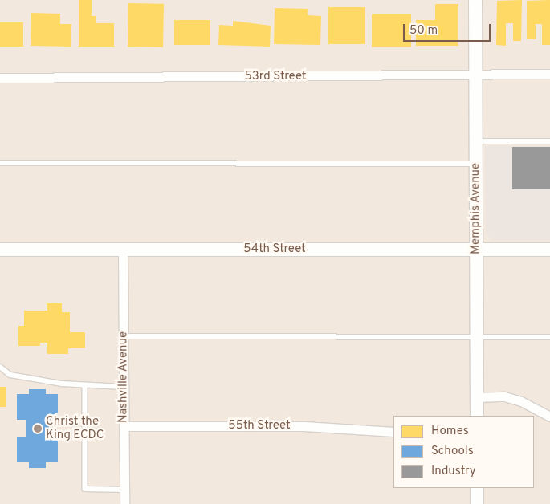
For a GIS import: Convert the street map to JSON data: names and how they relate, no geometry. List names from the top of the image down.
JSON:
{
  "streets": {
    "street": [
      "53rd Street",
      "Memphis Avenue",
      "54th Street",
      "Nashville Avenue",
      "55th Street"
    ]
  },
  "crossings": [
    ["53rd Street", "Memphis Avenue"],
    ["Memphis Avenue", "54th Street"],
    ["54th Street", "Nashville Avenue"],
    ["Nashville Avenue", "55th Street"]
  ],
  "places": ["Christ the King ECDC"],
  "legend": ["Homes", "Schools", "Industry"],
  "scale_bar": "50 m"
}
